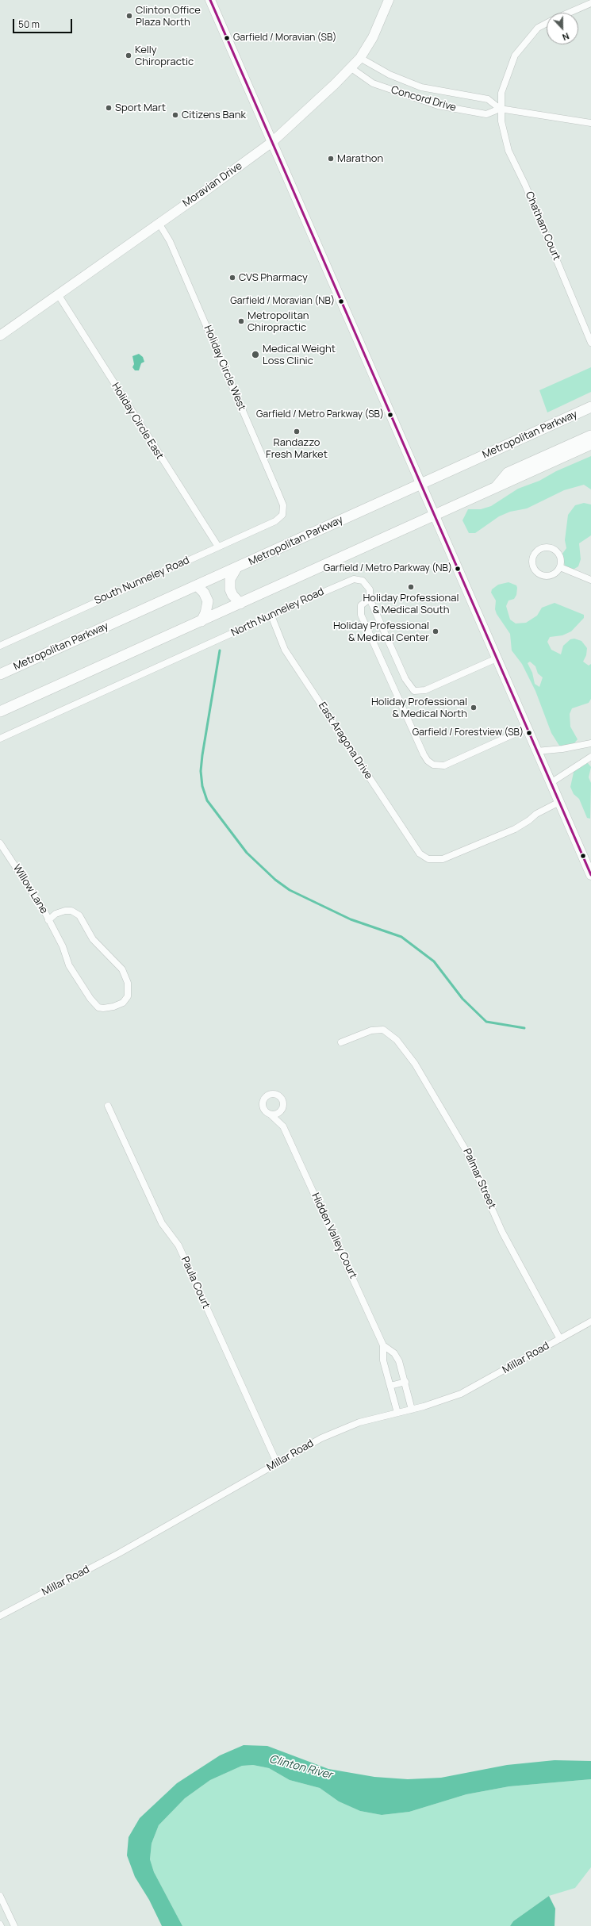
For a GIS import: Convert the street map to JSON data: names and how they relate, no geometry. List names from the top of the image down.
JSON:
{
  "streets": {
    "main road": ["Moravian Drive", "Metropolitan Parkway"],
    "street": [
      "Concord Drive",
      "Chatham Court",
      "Holiday Circle West",
      "Holiday Circle East",
      "South Nunneley Road",
      "North Nunneley Road",
      "East Aragona Drive",
      "Willow Lane",
      "Palmar Street",
      "Hidden Valley Court",
      "Paula Court",
      "Millar Road"
    ]
  },
  "crossings": [
    ["Concord Drive", "Moravian Drive"],
    ["Concord Drive", "Chatham Court"],
    ["Moravian Drive", "Holiday Circle West"],
    ["Moravian Drive", "Holiday Circle East"],
    ["Holiday Circle West", "South Nunneley Road"],
    ["Holiday Circle East", "South Nunneley Road"],
    ["North Nunneley Road", "East Aragona Drive"],
    ["Palmar Street", "Millar Road"],
    ["Hidden Valley Court", "Millar Road"],
    ["Paula Court", "Millar Road"]
  ],
  "water": ["Clinton River"],
  "places": [
    "Clinton Office Plaza North",
    "Garfield / Moravian (SB)",
    "Kelly Chiropractic",
    "Sport Mart",
    "Citizens Bank",
    "Marathon",
    "CVS Pharmacy",
    "Garfield / Moravian (NB)",
    "Metropolitan Chiropractic",
    "Medical Weight Loss Clinic",
    "Garfield / Metro Parkway (SB)",
    "Randazzo Fresh Market",
    "Garfield / Metro Parkway (NB)",
    "Holiday Professional & Medical South",
    "Holiday Professional & Medical Center",
    "Holiday Professional & Medical North",
    "Garfield / Forestview (SB)"
  ],
  "scale_bar": "50 m",
  "north": "bottom"
}
